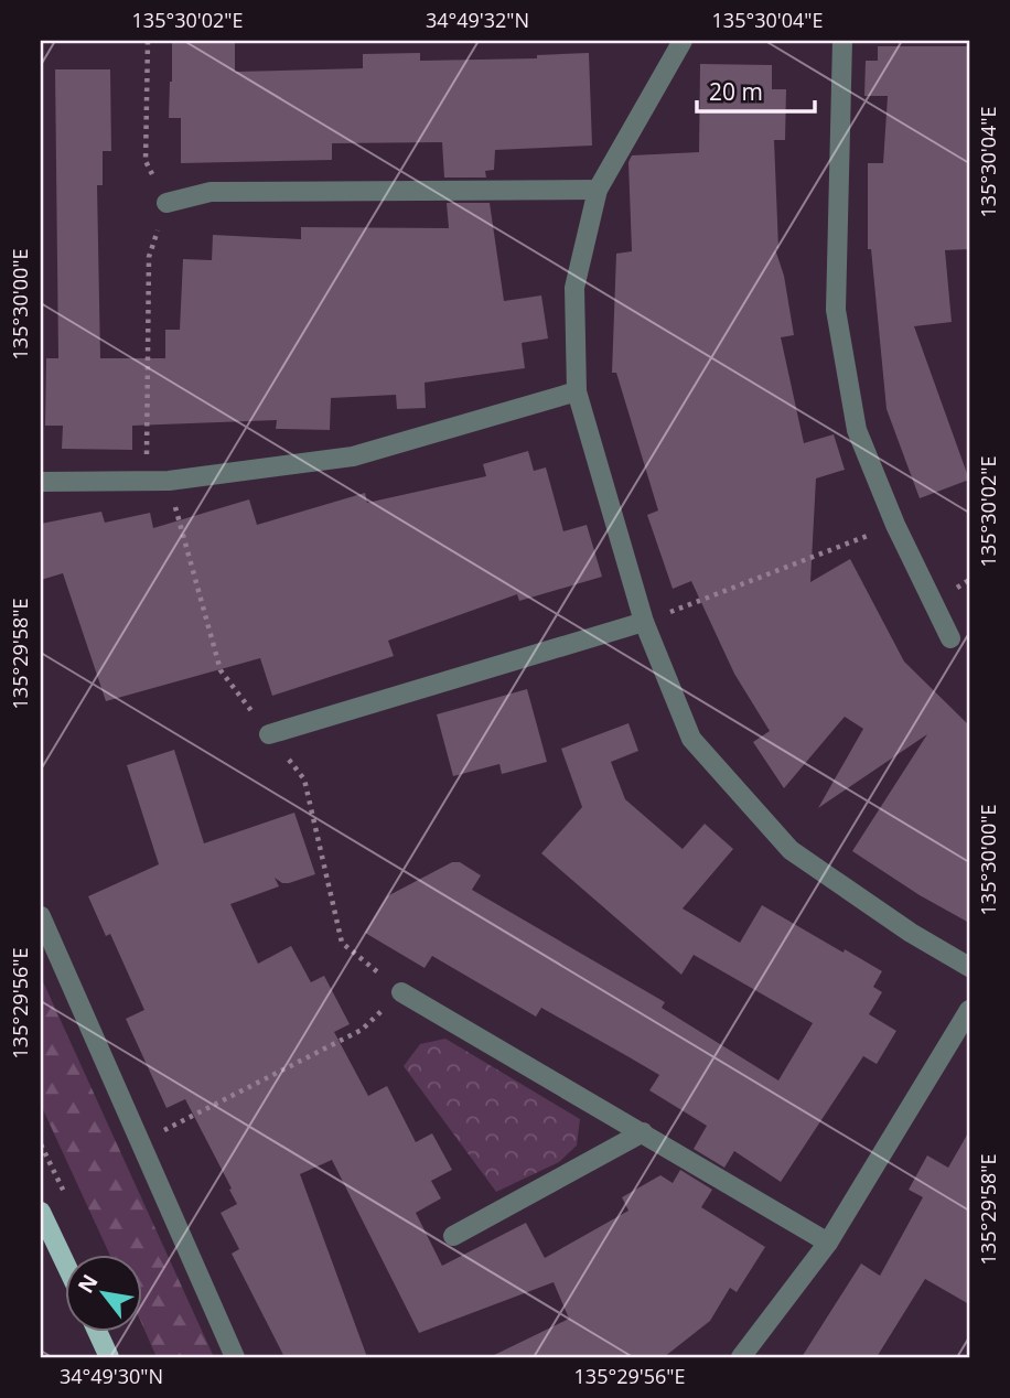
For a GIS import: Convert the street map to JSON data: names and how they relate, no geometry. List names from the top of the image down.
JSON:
{
  "scale_bar": "20 m",
  "north": "top left",
  "coordinates": [
    "135°30'02\"E",
    "34°49'32\"N",
    "135°30'04\"E",
    "135°30'00\"E",
    "135°29'58\"E",
    "135°29'56\"E",
    "34°49'30\"N"
  ]
}
